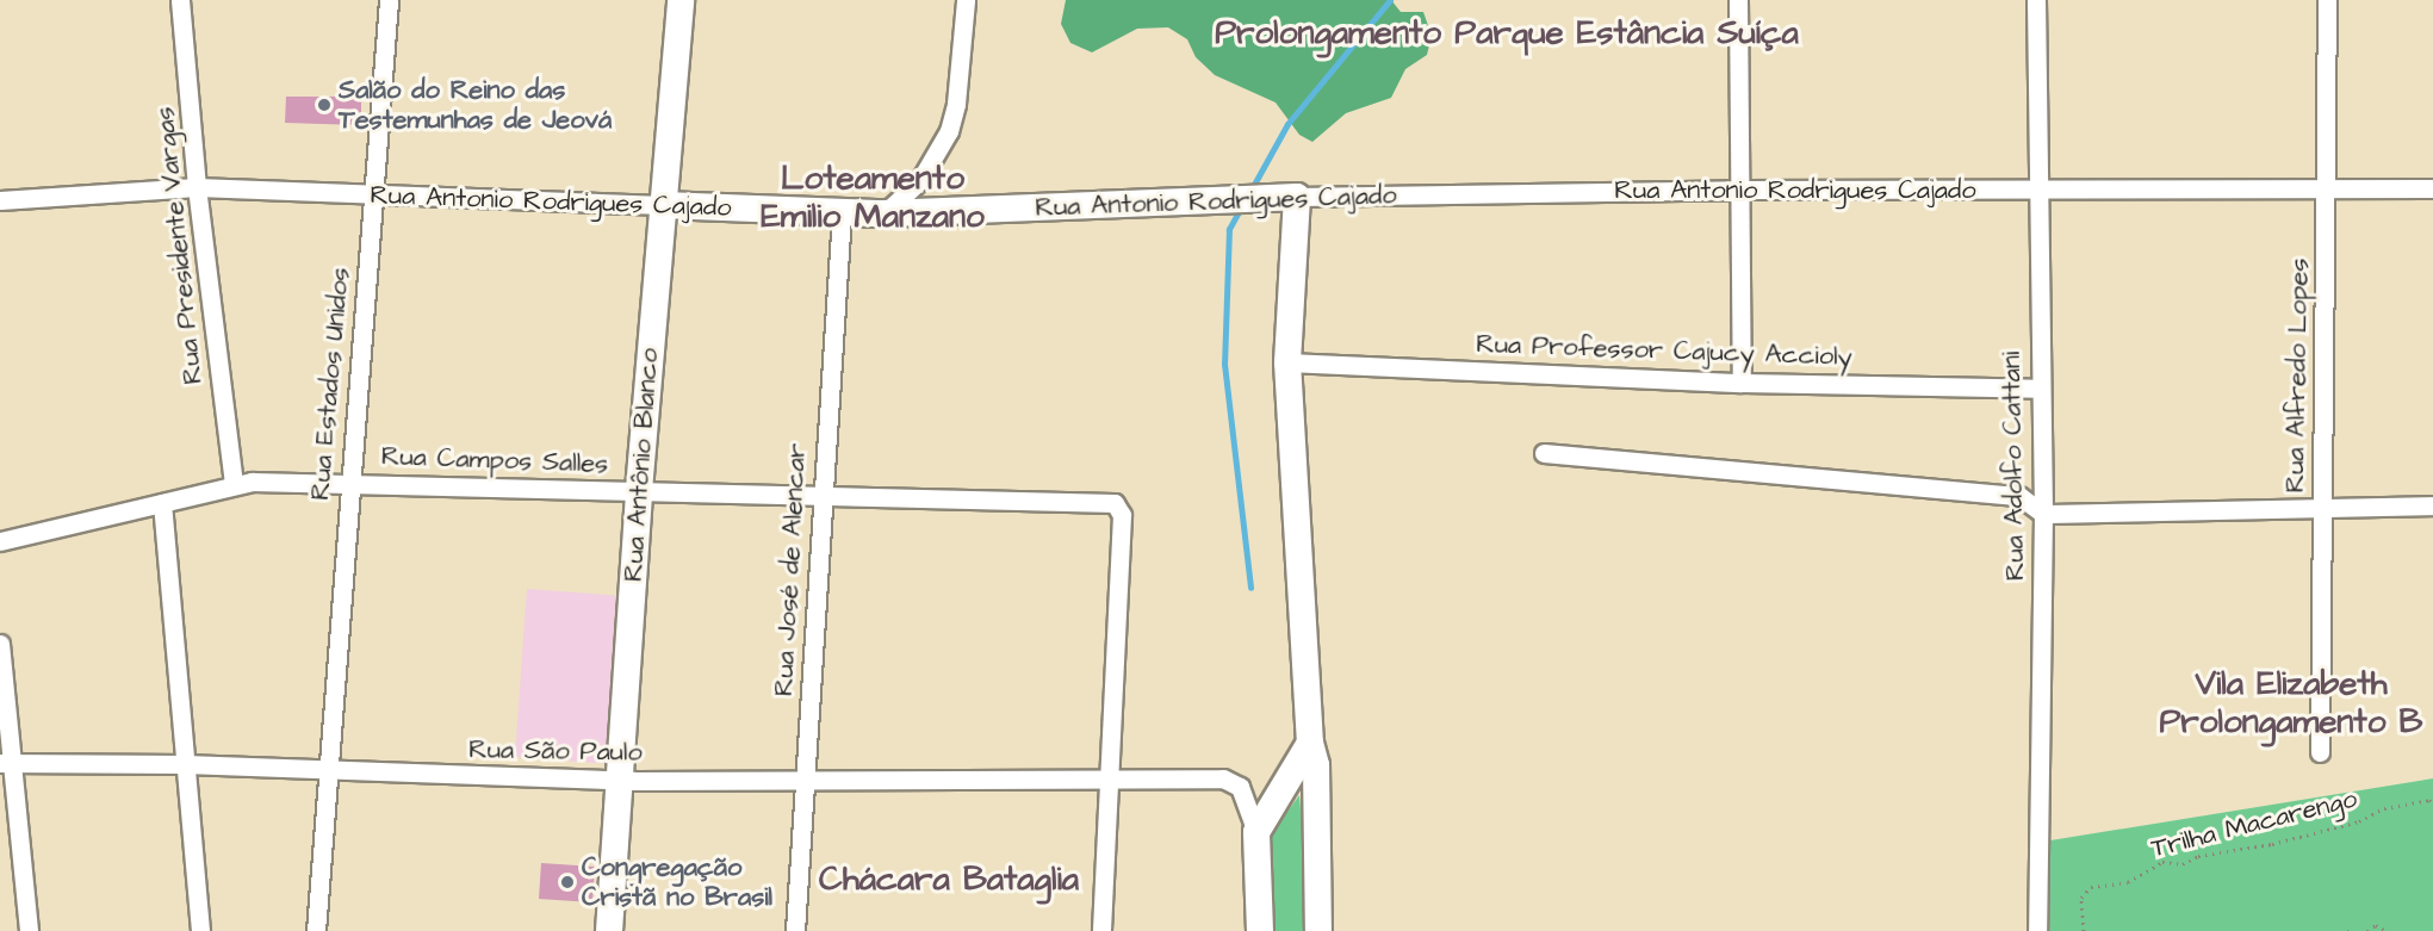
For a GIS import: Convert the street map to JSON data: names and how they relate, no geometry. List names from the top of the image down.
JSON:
{
  "streets": {
    "street": [
      "Rua Antonio Rodrigues Cajado",
      "Rua Presidente Vargas",
      "Rua Professor Cajucy Accioly",
      "Rua Alfredo Lopes",
      "Rua Estados Unidos",
      "Rua Campos Salles",
      "Rua Antônio Blanco",
      "Rua Adolfo Cattani",
      "Rua José de Alencar",
      "Rua São Paulo"
    ],
    "path": ["Trilha Macarengo"]
  },
  "crossings": [
    ["Rua Antonio Rodrigues Cajado", "Rua Presidente Vargas"],
    ["Rua Antonio Rodrigues Cajado", "Rua Alfredo Lopes"],
    ["Rua Antonio Rodrigues Cajado", "Rua Estados Unidos"],
    ["Rua Antonio Rodrigues Cajado", "Rua Antônio Blanco"],
    ["Rua Antonio Rodrigues Cajado", "Rua Adolfo Cattani"],
    ["Rua Antonio Rodrigues Cajado", "Rua José de Alencar"],
    ["Rua Presidente Vargas", "Rua Campos Salles"],
    ["Rua Professor Cajucy Accioly", "Rua Adolfo Cattani"],
    ["Rua Estados Unidos", "Rua Campos Salles"],
    ["Rua Estados Unidos", "Rua São Paulo"],
    ["Rua Campos Salles", "Rua Antônio Blanco"],
    ["Rua Campos Salles", "Rua José de Alencar"],
    ["Rua Campos Salles", "Rua São Paulo"],
    ["Rua Antônio Blanco", "Rua São Paulo"],
    ["Rua José de Alencar", "Rua São Paulo"]
  ],
  "districts": [
    "Prolongamento Parque Estância Suíça",
    "Loteamento Emilio Manzano",
    "Vila Elizabeth Prolongamento B",
    "Chácara Bataglia"
  ],
  "places": ["Salão do Reino das Testemunhas de Jeová", "Congregação Cristã no Brasil"]
}
